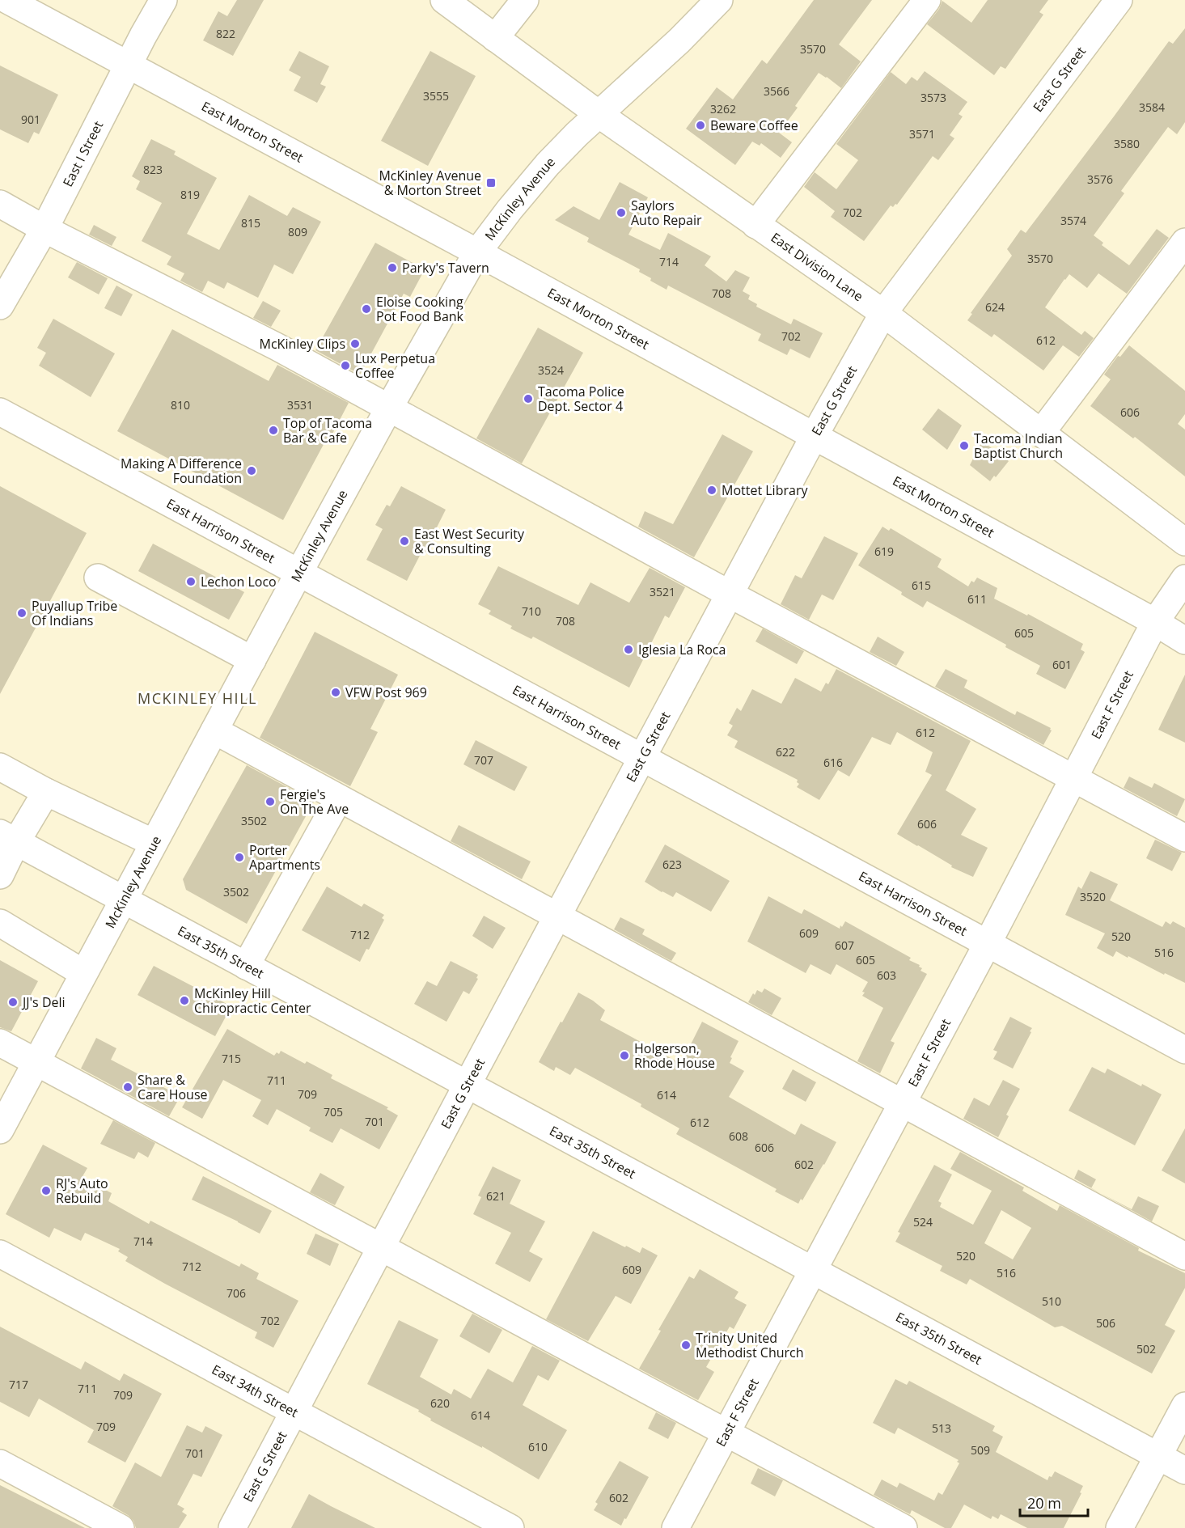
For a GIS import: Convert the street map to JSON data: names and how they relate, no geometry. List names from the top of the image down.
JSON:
{
  "streets": {
    "street": [
      "East G Street",
      "East Morton Street",
      "East I Street",
      "McKinley Avenue",
      "East Division Lane",
      "East Harrison Street",
      "East F Street",
      "East 35th Street",
      "East 34th Street"
    ]
  },
  "crossings": [
    ["East G Street", "East Morton Street"],
    ["East G Street", "East Division Lane"],
    ["East G Street", "East Harrison Street"],
    ["East G Street", "East 35th Street"],
    ["East G Street", "East 34th Street"],
    ["East Morton Street", "East I Street"],
    ["East Morton Street", "McKinley Avenue"],
    ["East Morton Street", "East F Street"],
    ["McKinley Avenue", "East Division Lane"],
    ["McKinley Avenue", "East Harrison Street"],
    ["McKinley Avenue", "East 35th Street"],
    ["East Harrison Street", "East F Street"],
    ["East F Street", "East 35th Street"]
  ],
  "districts": ["MCKINLEY HILL"],
  "places": {
    "other": [
      "Beware Coffee",
      "Saylors Auto Repair",
      "Parky's Tavern",
      "Eloise Cooking Pot Food Bank",
      "McKinley Clips",
      "Lux Perpetua Coffee",
      "Tacoma Police Dept. Sector 4",
      "Top of Tacoma Bar & Cafe",
      "Tacoma Indian Baptist Church",
      "Making A Difference Foundation",
      "Mottet Library",
      "East West Security & Consulting",
      "Lechon Loco",
      "Puyallup Tribe Of Indians",
      "Iglesia La Roca",
      "VFW Post 969",
      "Fergie's On The Ave",
      "Porter Apartments",
      "McKinley Hill Chiropractic Center",
      "JJ's Deli",
      "Holgerson, Rhode House",
      "Share & Care House",
      "RJ's Auto Rebuild",
      "Trinity United Methodist Church"
    ],
    "transit": ["McKinley Avenue & Morton Street"]
  },
  "house_numbers": [
    "822",
    "3570",
    "3566",
    "3555",
    "3573",
    "3584",
    "3262",
    "901",
    "3571",
    "3580",
    "823",
    "3576",
    "819",
    "702",
    "3574",
    "815",
    "809",
    "3570",
    "714",
    "708",
    "624",
    "702",
    "612",
    "3524",
    "810",
    "3531",
    "606",
    "619",
    "615",
    "3521",
    "611",
    "710",
    "708",
    "605",
    "601",
    "612",
    "622",
    "707",
    "616",
    "3502",
    "606",
    "623",
    "3502",
    "3520",
    "609",
    "712",
    "520",
    "607",
    "516",
    "605",
    "603",
    "715",
    "711",
    "709",
    "614",
    "705",
    "701",
    "612",
    "608",
    "606",
    "602",
    "621",
    "524",
    "714",
    "520",
    "712",
    "609",
    "516",
    "706",
    "510",
    "702",
    "506",
    "502",
    "717",
    "711",
    "709",
    "620",
    "614",
    "709",
    "513",
    "610",
    "509",
    "701",
    "602"
  ],
  "scale_bar": "20 m"
}
